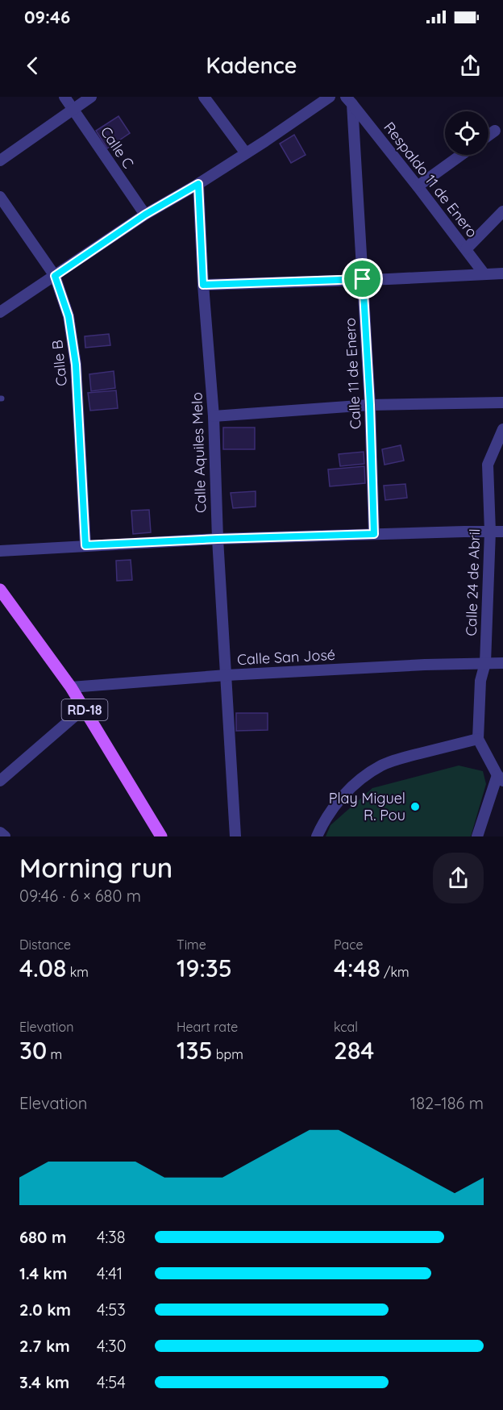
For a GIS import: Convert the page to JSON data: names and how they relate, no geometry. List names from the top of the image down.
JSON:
{
  "streets": {
    "main road": ["RD-18"],
    "street": [
      "Calle C",
      "Respaldo 11 de Enero",
      "Calle B",
      "Calle 11 de Enero",
      "Calle Aquiles Melo",
      "Calle 24 de Abril",
      "Calle San José"
    ]
  },
  "crossings": [
    ["Respaldo 11 de Enero", "Calle 11 de Enero"],
    ["Calle Aquiles Melo", "Calle San José"],
    ["Calle 24 de Abril", "Calle San José"],
    ["Calle San José", "RD-18"]
  ],
  "places": ["Play Miguel R. Pou"],
  "page": {
    "status": "09:46",
    "header": "Kadence",
    "heading": ["Morning run", "09:46 · 6 × 680 m"],
    "stats": [
      ["Distance", "4.08 km"],
      ["Time", "19:35"],
      ["Pace", "4:48 /km"],
      ["Elevation", "30 m"],
      ["Heart rate", "135 bpm"],
      ["kcal", "284"]
    ],
    "chart": ["Elevation", "182–186 m"],
    "list": [
      {
        "name": "680 m",
        "note": "4:38"
      },
      {
        "name": "1.4 km",
        "note": "4:41"
      },
      {
        "name": "2.0 km",
        "note": "4:53"
      },
      {
        "name": "2.7 km",
        "note": "4:30"
      },
      {
        "name": "3.4 km",
        "note": "4:54"
      }
    ]
  }
}
